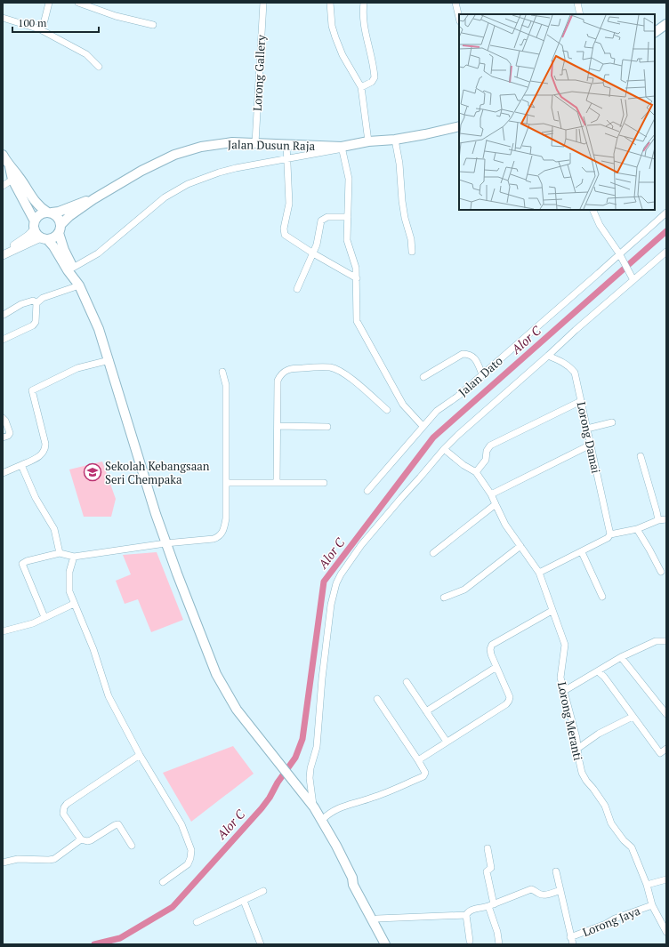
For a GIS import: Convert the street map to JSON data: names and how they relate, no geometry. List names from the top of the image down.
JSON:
{
  "streets": {
    "main road": ["Jalan Dusun Raja"],
    "street": [
      "Lorong Gallery",
      "Jalan Dato",
      "Lorong Damai",
      "Lorong Meranti",
      "Lorong Jaya"
    ]
  },
  "crossings": [
    ["Lorong Gallery", "Jalan Dusun Raja"],
    ["Lorong Meranti", "Lorong Jaya"]
  ],
  "water": ["Alor C"],
  "places": {
    "school or university": ["Sekolah Kebangsaan Seri Chempaka"]
  },
  "scale_bar": "100 m"
}
